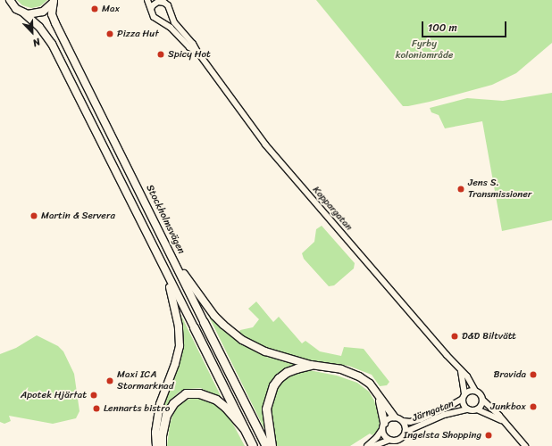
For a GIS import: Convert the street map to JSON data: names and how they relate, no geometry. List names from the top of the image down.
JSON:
{
  "streets": {
    "highway": ["Stockholmsvägen"],
    "street": ["Koppargatan", "Järngatan"]
  },
  "crossings": [
    ["Koppargatan", "Järngatan"]
  ],
  "parks": ["Fyrby koloniområde"],
  "places": [
    "Max",
    "Pizza Hut",
    "Spicy Hot",
    "Jens S. Transmissioner",
    "Martin & Servera",
    "D&D Biltvätt",
    "Bravida",
    "Maxi ICA Stormarknad",
    "Apotek Hjärtat",
    "Junkbox",
    "Lennarts bistro",
    "Ingelsta Shopping"
  ],
  "scale_bar": "100 m",
  "north": "bottom right"
}
